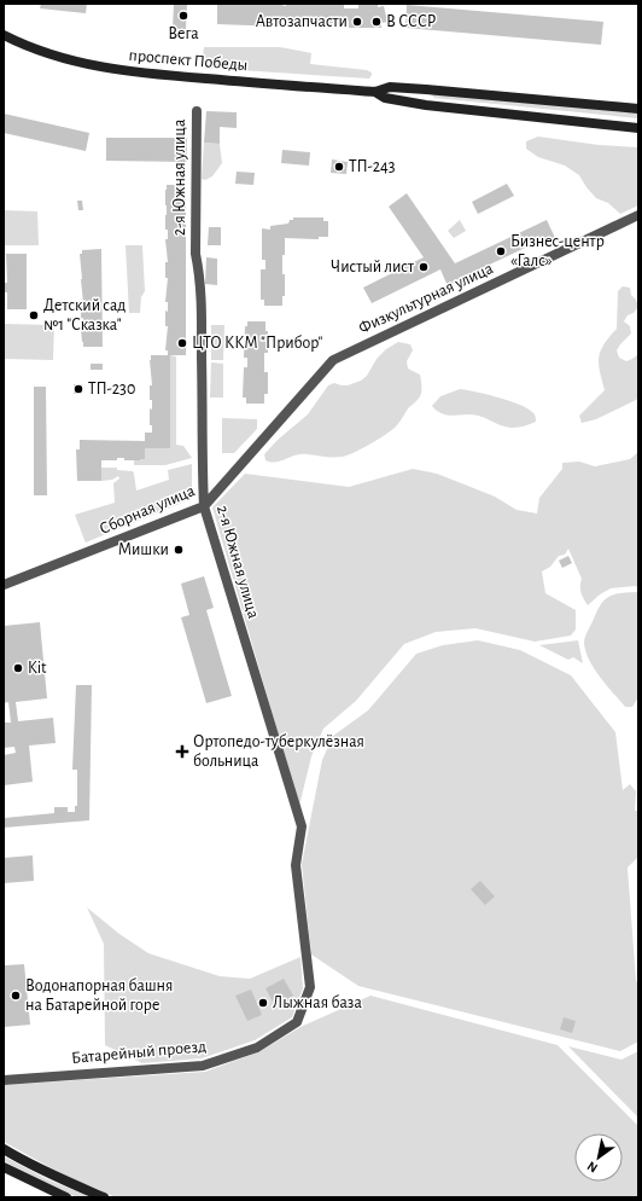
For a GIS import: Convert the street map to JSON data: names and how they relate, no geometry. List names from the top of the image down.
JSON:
{
  "streets": {
    "street": [
      "проспект Победы",
      "2-я Южная улица",
      "Физкультурная улица",
      "Сборная улица",
      "Батарейный проезд"
    ]
  },
  "crossings": [
    ["2-я Южная улица", "Сборная улица"],
    ["2-я Южная улица", "Батарейный проезд"],
    ["Физкультурная улица", "Сборная улица"]
  ],
  "places": {
    "other": [
      "Вега",
      "Автозапчасти",
      "В СССР",
      "ТП-243",
      "Бизнес-центр «Галс»",
      "Чистый лист",
      "Детский сад №1 \"Сказка\"",
      "ЦТО ККМ \"Прибор\"",
      "ТП-230",
      "Мишки",
      "Kit",
      "Водонапорная башня на Батарейной горе",
      "Лыжная база"
    ],
    "health": ["Ортопедо-туберкулёзная больница"]
  },
  "north": "bottom left"
}
